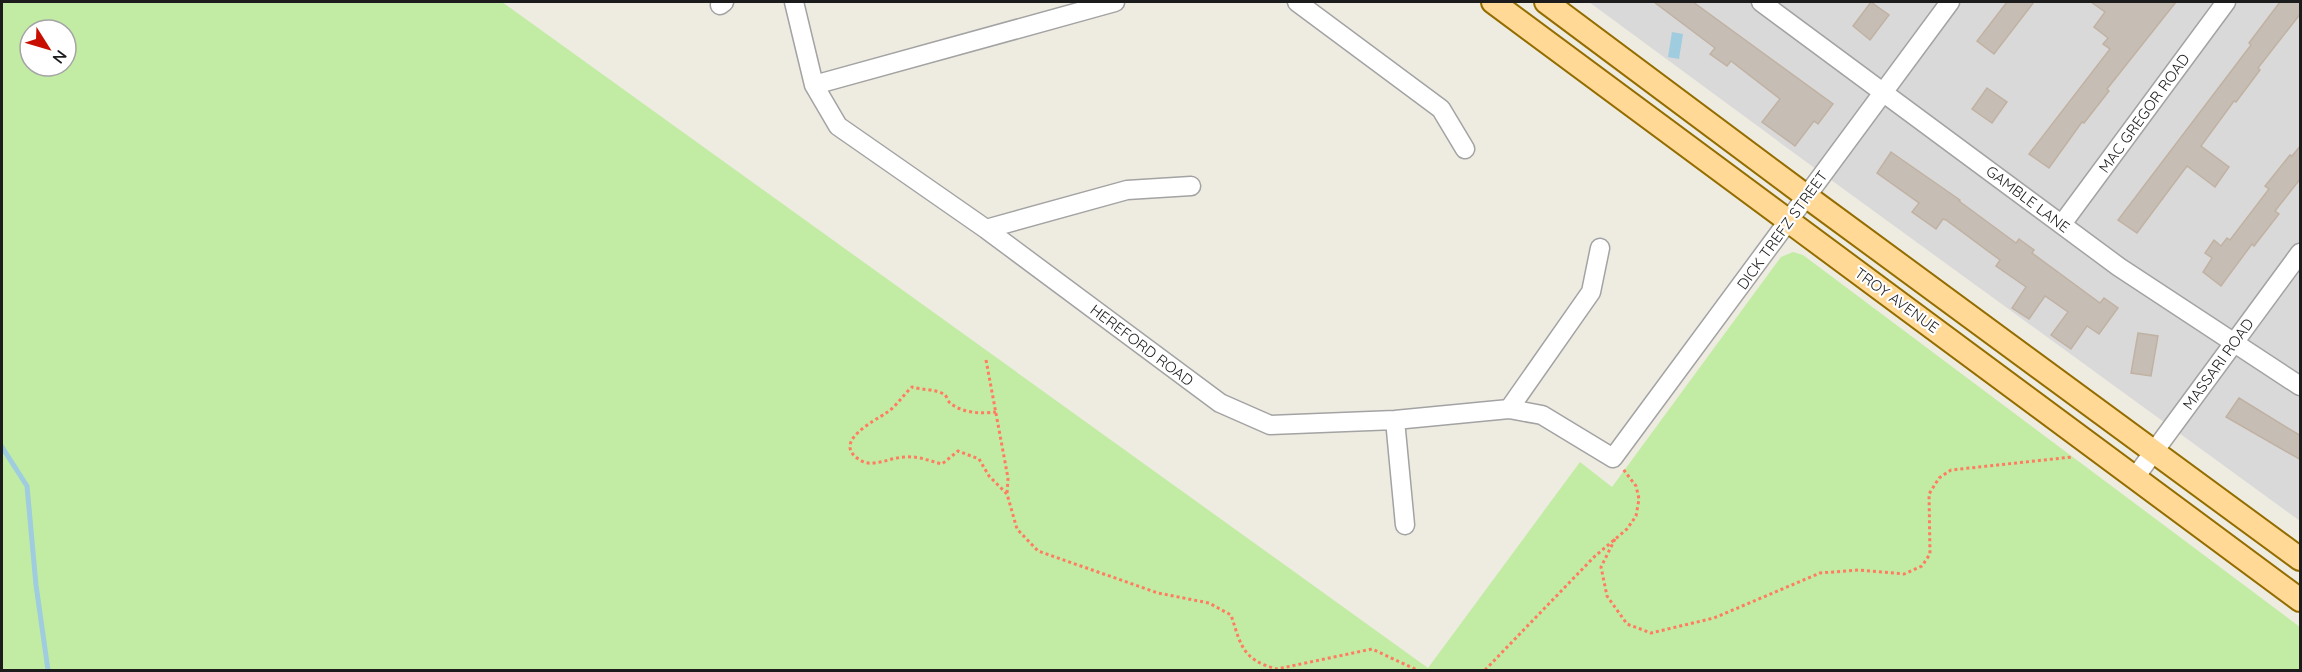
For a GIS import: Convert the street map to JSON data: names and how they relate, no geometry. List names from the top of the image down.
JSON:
{
  "streets": {
    "main road": ["TROY AVENUE"],
    "street": [
      "MAC GREGOR ROAD",
      "GAMBLE LANE",
      "DICK TREFZ STREET",
      "HEREFORD ROAD",
      "MASSARI ROAD"
    ]
  },
  "crossings": [
    ["MAC GREGOR ROAD", "GAMBLE LANE"],
    ["GAMBLE LANE", "DICK TREFZ STREET"],
    ["GAMBLE LANE", "MASSARI ROAD"],
    ["DICK TREFZ STREET", "TROY AVENUE"],
    ["DICK TREFZ STREET", "HEREFORD ROAD"],
    ["TROY AVENUE", "MASSARI ROAD"]
  ],
  "north": "bottom right"
}
